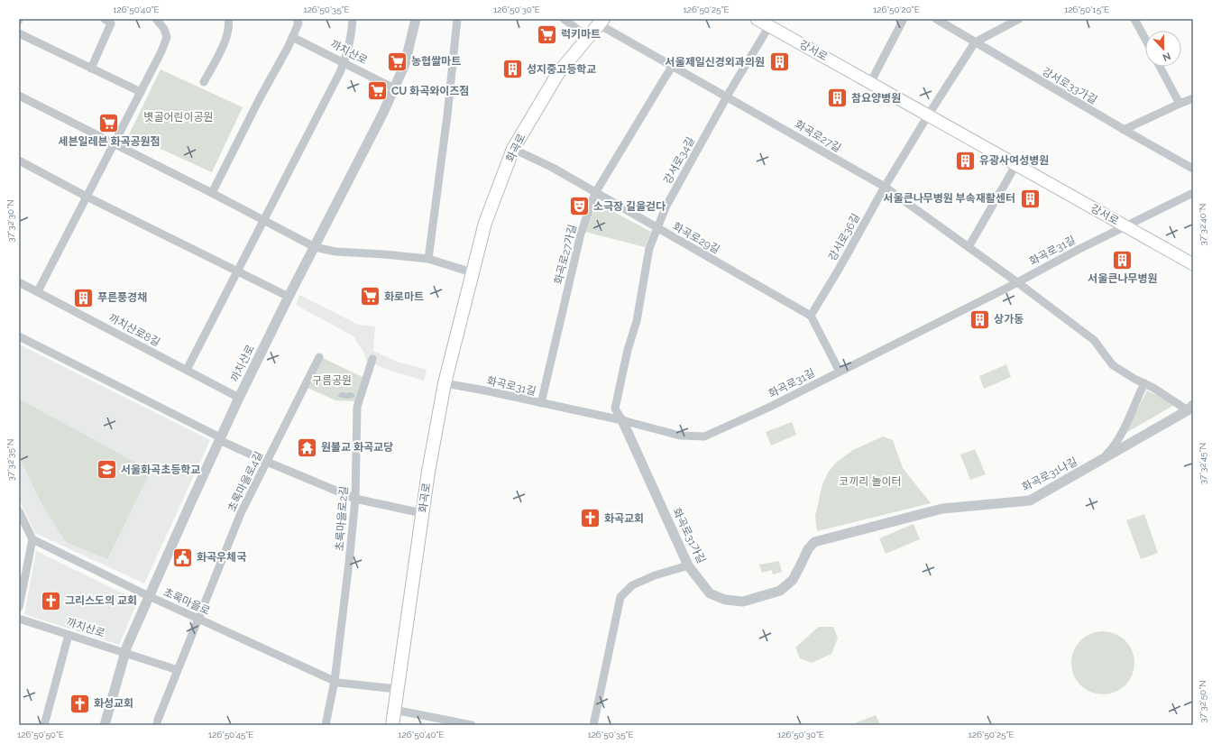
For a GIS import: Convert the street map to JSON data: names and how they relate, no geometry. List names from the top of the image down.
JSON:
{
  "streets": {
    "main road": ["강서로", "화곡로"],
    "street": [
      "까치산로",
      "강서로33가길",
      "화곡로27길",
      "강서로34길",
      "강서로36길",
      "화곡로29길",
      "화곡로31길",
      "화곡로27가길",
      "까치산로8길",
      "화곡로31나길",
      "초록마을로4길",
      "초록마을로2길",
      "화곡로31가길",
      "초록마을로"
    ]
  },
  "crossings": [
    ["강서로", "강서로34길"],
    ["강서로", "강서로36길"],
    ["강서로", "화곡로31길"],
    ["까치산로", "까치산로8길"],
    ["까치산로", "초록마을로"],
    ["강서로33가길", "강서로36길"],
    ["화곡로27길", "화곡로"],
    ["화곡로27길", "강서로34길"],
    ["화곡로27길", "강서로36길"],
    ["화곡로27길", "화곡로31길"],
    ["화곡로27길", "화곡로27가길"],
    ["화곡로27길", "화곡로31나길"],
    ["화곡로", "화곡로29길"],
    ["화곡로", "화곡로31길"],
    ["화곡로", "초록마을로"],
    ["강서로34길", "화곡로29길"],
    ["강서로34길", "화곡로31길"],
    ["강서로34길", "화곡로31가길"],
    ["강서로36길", "화곡로29길"],
    ["화곡로29길", "화곡로27가길"],
    ["화곡로31길", "화곡로27가길"],
    ["화곡로31길", "화곡로31가길"],
    ["화곡로31나길", "화곡로31가길"],
    ["초록마을로4길", "초록마을로"],
    ["초록마을로2길", "초록마을로"]
  ],
  "parks": ["볏골어린이공원", "구름공원", "코끼리 놀이터"],
  "places": {
    "supermarket": [
      "럭키마트",
      "농협쌀마트",
      "CU 화곡와이즈점",
      "세븐일레븐 화곡공원점",
      "화로마트"
    ],
    "building": [
      "서울제일신경외과의원",
      "성지중고등학교",
      "참요양병원",
      "유광사여성병원",
      "서울큰나무병원 부속재활센터",
      "서울큰나무병원",
      "푸른풍경채",
      "상가동"
    ],
    "theatre": ["소극장 길을걷다"],
    "temple": ["원불교 화곡교당"],
    "school or university": ["서울화곡초등학교"],
    "church": ["화곡교회", "그리스도의 교회", "화성교회"],
    "public building": ["화곡우체국"]
  },
  "north": "bottom",
  "coordinates": [
    "126°50'40\"E",
    "126°50'35\"E",
    "126°50'30\"E",
    "126°50'25\"E",
    "126°50'20\"E",
    "126°50'15\"E",
    "37°32'30\"N",
    "37°32'40\"N",
    "37°32'35\"N",
    "37°32'45\"N",
    "37°32'50\"N",
    "126°50'50\"E",
    "126°50'45\"E"
  ]
}
